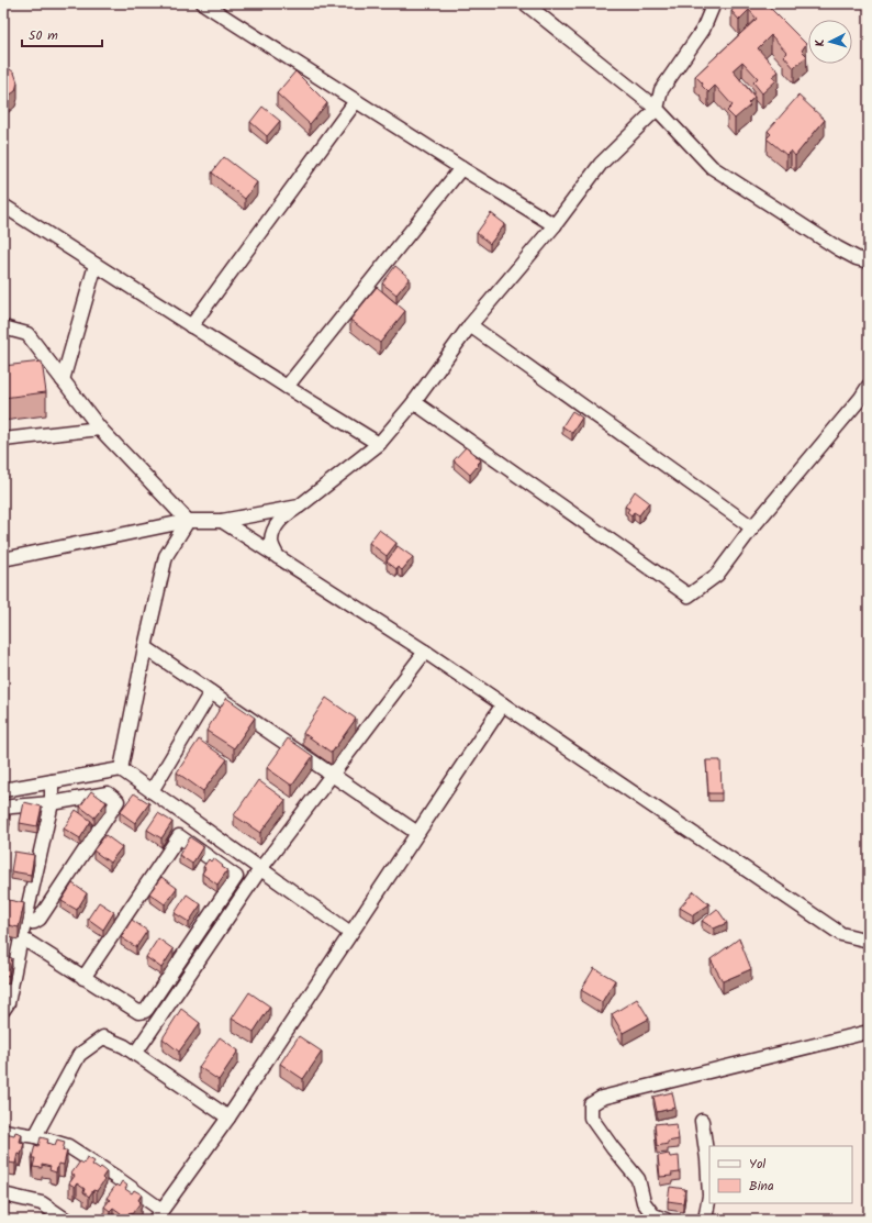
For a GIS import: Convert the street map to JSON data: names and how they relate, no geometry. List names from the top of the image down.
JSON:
{
  "legend": ["Yol", "Bina"],
  "scale_bar": "50 m",
  "north": "left"
}
